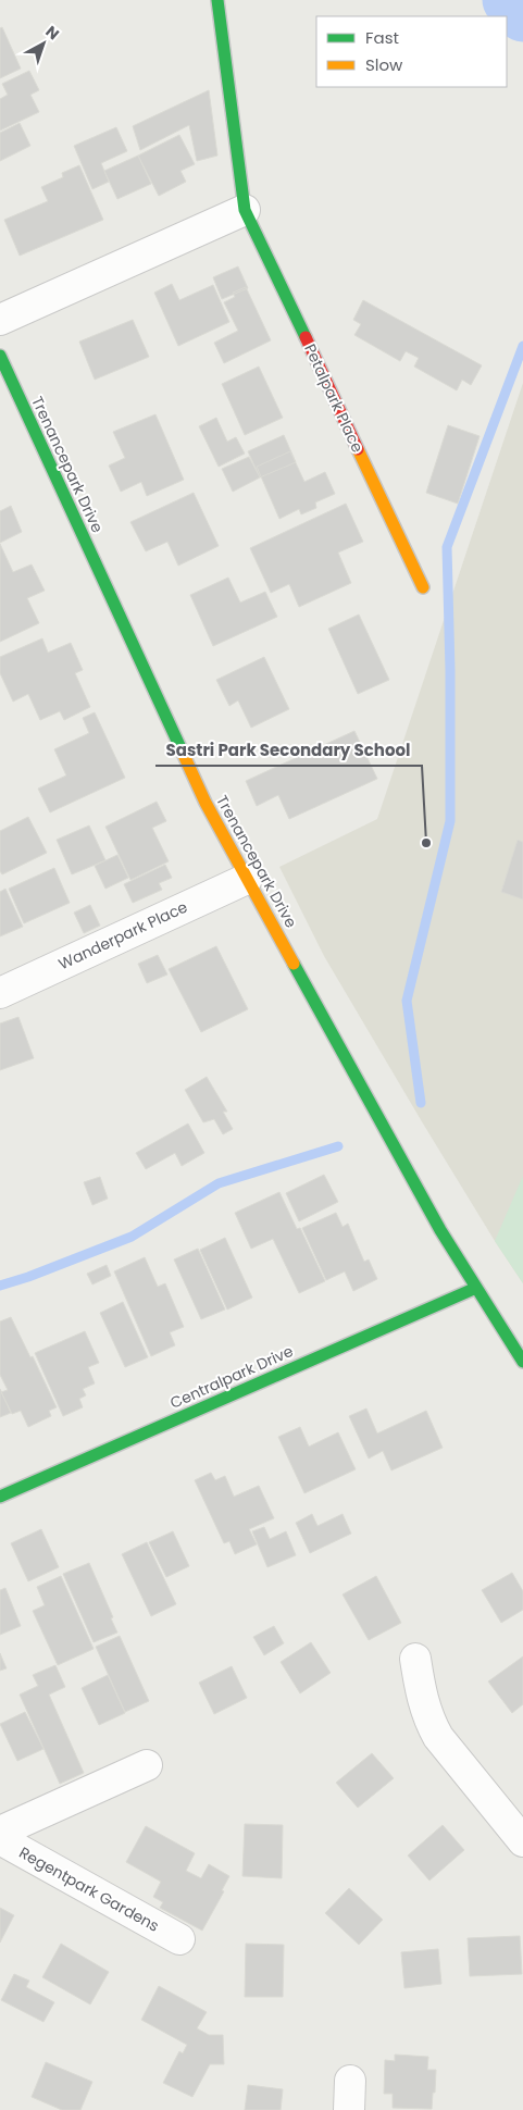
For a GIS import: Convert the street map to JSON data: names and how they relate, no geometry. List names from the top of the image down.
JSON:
{
  "streets": {
    "street": [
      "Petalpark Place",
      "Trenancepark Drive",
      "Wanderpark Place",
      "Centralpark Drive",
      "Regentpark Gardens"
    ]
  },
  "crossings": [
    ["Trenancepark Drive", "Wanderpark Place"],
    ["Trenancepark Drive", "Centralpark Drive"]
  ],
  "places": ["Sastri Park Secondary School"],
  "legend": ["Fast", "Slow"],
  "north": "top right"
}
